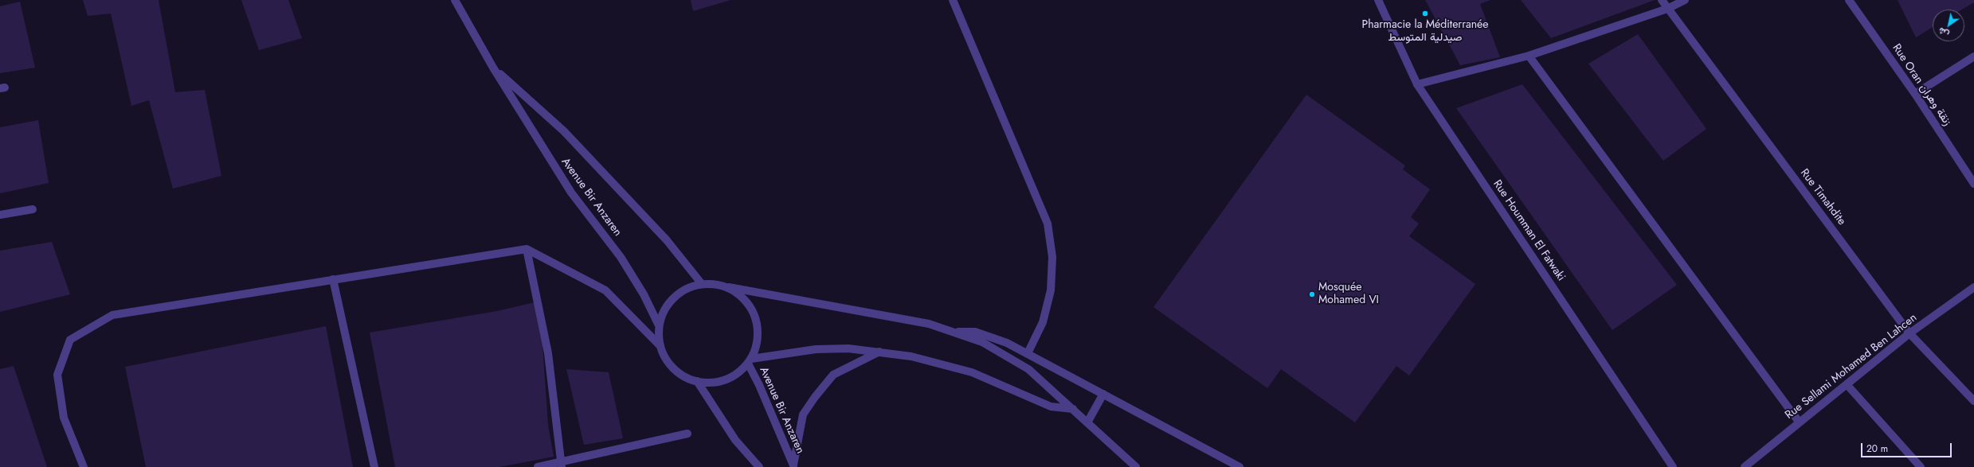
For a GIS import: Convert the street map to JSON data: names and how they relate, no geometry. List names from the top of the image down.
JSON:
{
  "streets": {
    "street": [
      "Rue Oran زنقة وهران",
      "Avenue Bir Anzaren",
      "Rue Timahdite",
      "Rue Houmman El Fatwaki",
      "Rue Sellami Mohamed Ben Lahcen"
    ]
  },
  "crossings": [
    ["Rue Timahdite", "Rue Sellami Mohamed Ben Lahcen"]
  ],
  "places": ["Pharmacie la Méditerranée صيدلية المتوسط", "Mosquée Mohamed VI"],
  "scale_bar": "20 m",
  "north": "bottom left"
}
